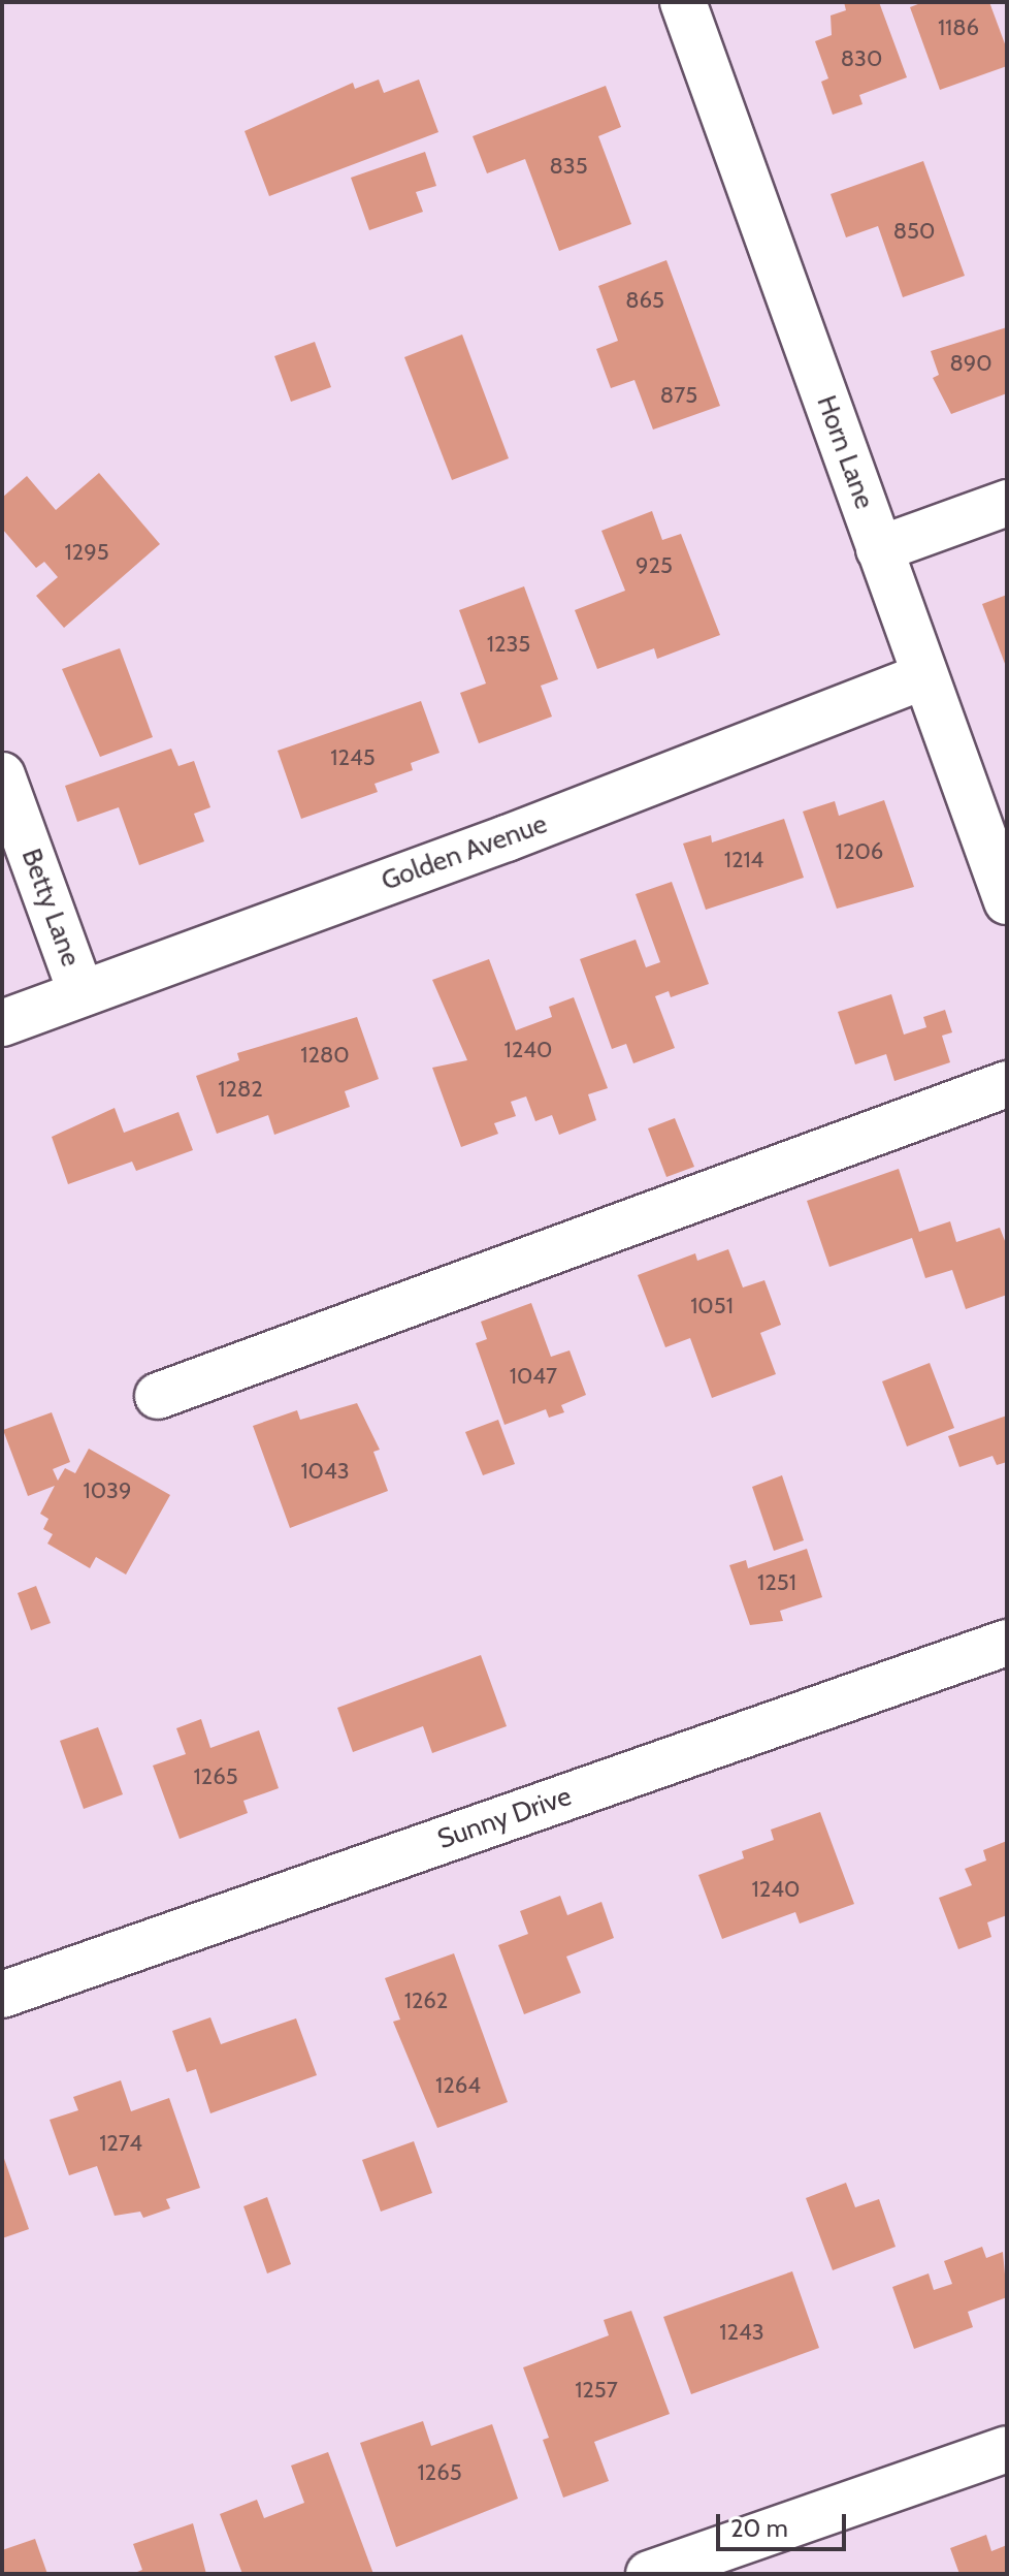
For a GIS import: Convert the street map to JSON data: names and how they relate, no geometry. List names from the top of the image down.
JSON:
{
  "streets": {
    "street": [
      "Horn Lane",
      "Golden Avenue",
      "Betty Lane",
      "Sunny Drive"
    ]
  },
  "crossings": [
    ["Horn Lane", "Golden Avenue"],
    ["Golden Avenue", "Betty Lane"]
  ],
  "house_numbers": [
    "1186",
    "830",
    "835",
    "850",
    "865",
    "890",
    "875",
    "1295",
    "925",
    "1235",
    "1245",
    "1206",
    "1214",
    "1240",
    "1280",
    "1282",
    "1051",
    "1047",
    "1043",
    "1039",
    "1251",
    "1265",
    "1240",
    "1262",
    "1264",
    "1274",
    "1243",
    "1257",
    "1265"
  ],
  "scale_bar": "20 m"
}
